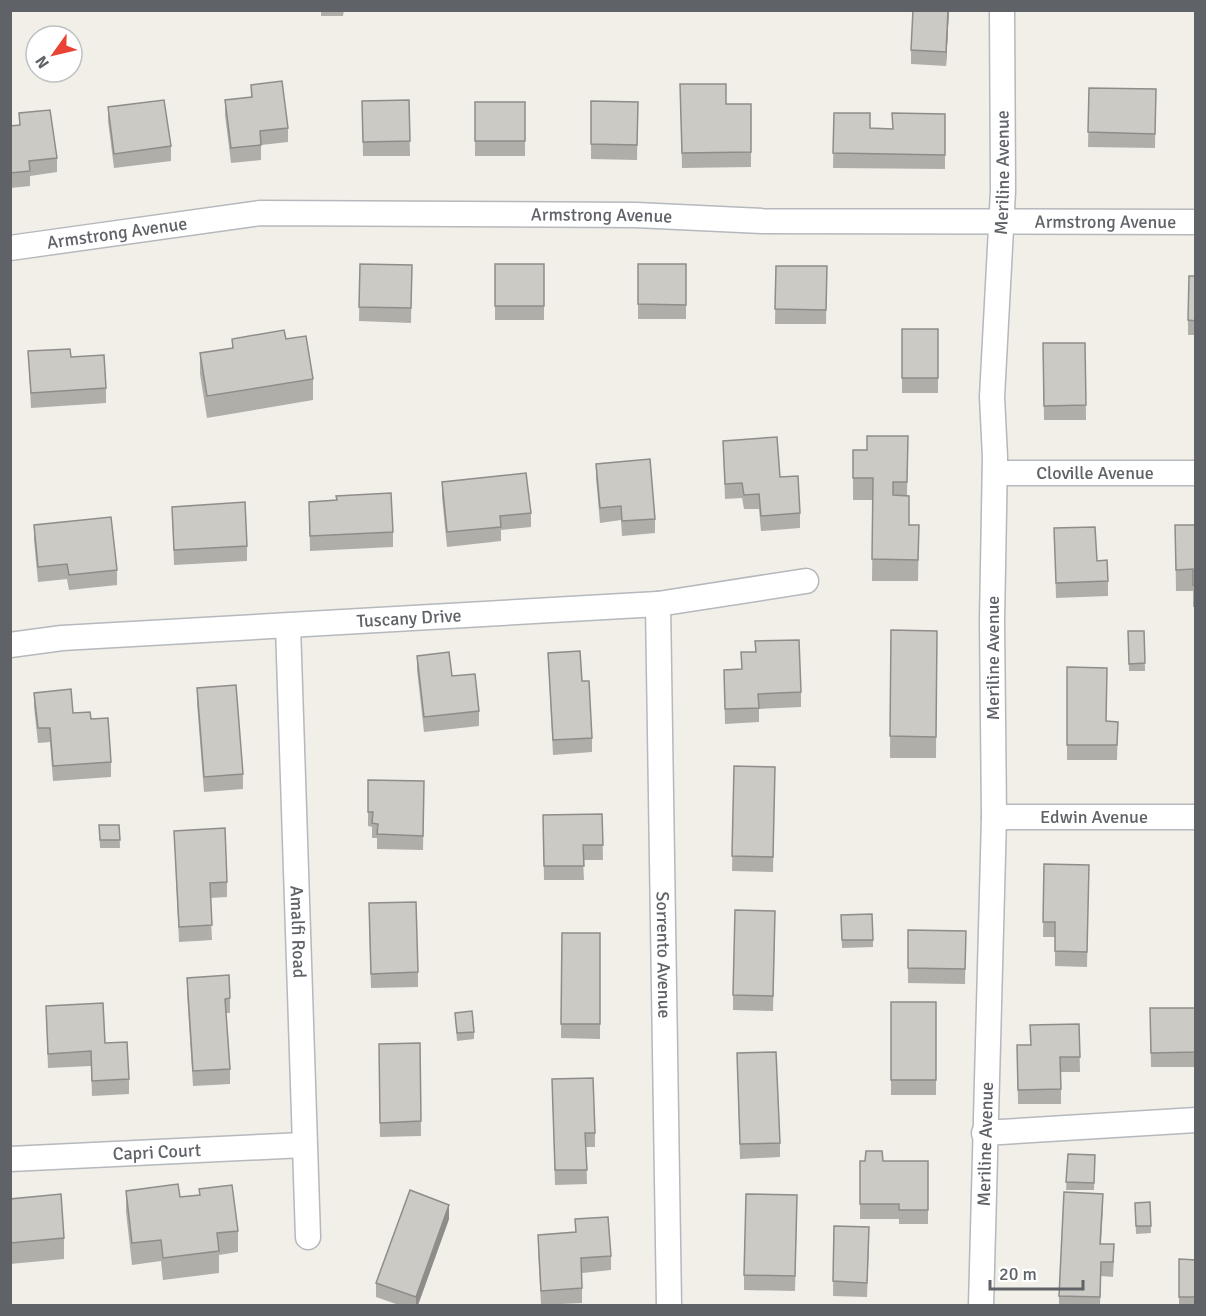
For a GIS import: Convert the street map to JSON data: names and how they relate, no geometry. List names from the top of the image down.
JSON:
{
  "streets": {
    "street": [
      "Meriline Avenue",
      "Armstrong Avenue",
      "Cloville Avenue",
      "Tuscany Drive",
      "Edwin Avenue",
      "Amalfi Road",
      "Sorrento Avenue",
      "Capri Court"
    ]
  },
  "crossings": [
    ["Meriline Avenue", "Armstrong Avenue"],
    ["Meriline Avenue", "Cloville Avenue"],
    ["Meriline Avenue", "Edwin Avenue"],
    ["Tuscany Drive", "Amalfi Road"],
    ["Tuscany Drive", "Sorrento Avenue"],
    ["Amalfi Road", "Capri Court"]
  ],
  "scale_bar": "20 m",
  "north": "bottom left"
}
